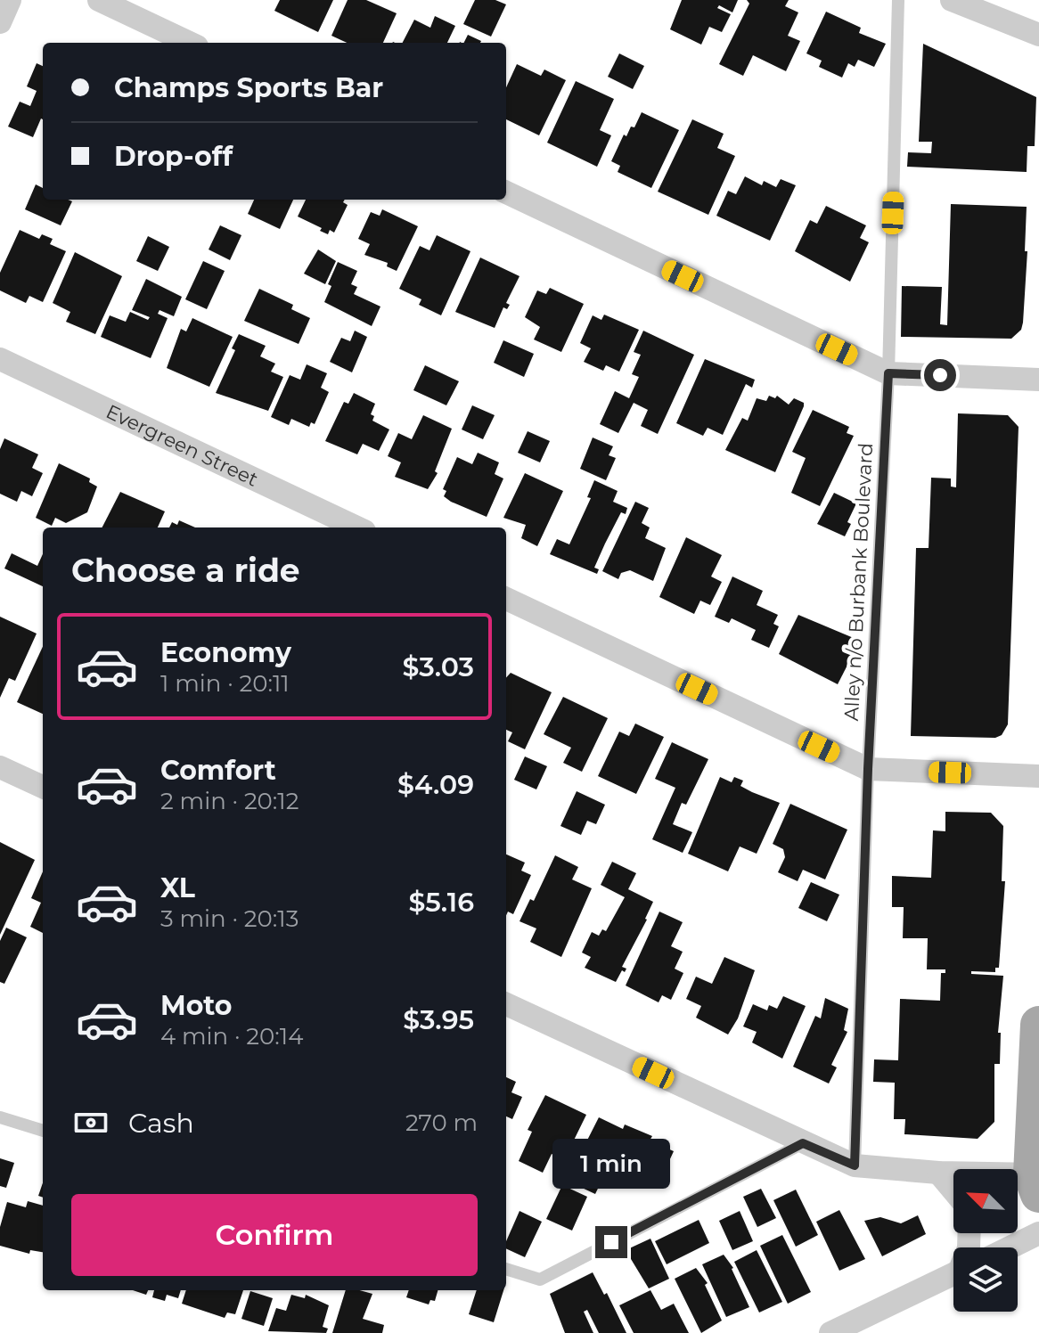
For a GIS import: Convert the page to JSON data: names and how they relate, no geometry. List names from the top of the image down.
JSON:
{
  "streets": {
    "street": ["Evergreen Street"],
    "lane": ["Alley n/o Burbank Boulevard"]
  },
  "north": "top left",
  "page": {
    "banner": ["Champs Sports Bar", "Drop-off"],
    "heading": "Choose a ride",
    "list": [
      {
        "name": "Economy",
        "note": "1 min · 20:11",
        "value": "$3.03"
      },
      {
        "name": "Comfort",
        "note": "2 min · 20:12",
        "value": "$4.09"
      },
      {
        "name": "XL",
        "note": "3 min · 20:13",
        "value": "$5.16"
      },
      {
        "name": "Moto",
        "note": "4 min · 20:14",
        "value": "$3.95"
      }
    ],
    "pay": ["Cash", "270 m"],
    "bubble": "1 min",
    "buttons": "Confirm"
  }
}
